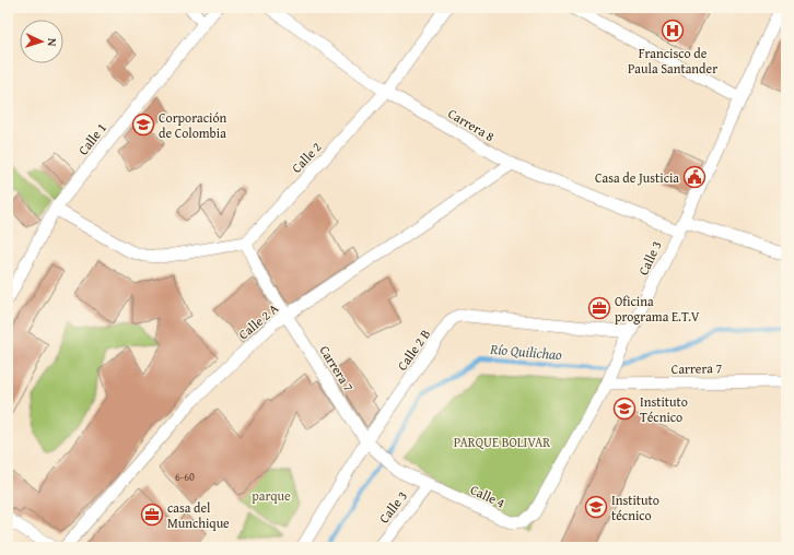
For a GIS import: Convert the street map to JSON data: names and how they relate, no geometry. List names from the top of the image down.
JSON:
{
  "streets": {
    "street": [
      "Carrera 8",
      "Calle 1",
      "Calle 2",
      "Calle 3",
      "Calle 2 A",
      "Calle 2 B",
      "Carrera 7",
      "Calle 4"
    ]
  },
  "crossings": [
    ["Carrera 8", "Calle 2"],
    ["Carrera 8", "Calle 3"],
    ["Carrera 8", "Calle 2 A"],
    ["Calle 2", "Carrera 7"],
    ["Calle 3", "Calle 2 B"],
    ["Calle 3", "Carrera 7"],
    ["Calle 3", "Calle 4"],
    ["Calle 2 A", "Carrera 7"],
    ["Calle 2 B", "Carrera 7"],
    ["Carrera 7", "Calle 4"]
  ],
  "water": ["Río Quilichao"],
  "parks": ["PARQUE BOLIVAR", "parque"],
  "places": {
    "hospital": ["Francisco de Paula Santander"],
    "school or university": ["Corporación de Colombia", "Instituto Técnico", "Instituto técnico"],
    "public building": ["Casa de Justicia"],
    "office": ["Oficina programa E.T.V", "casa del Munchique"]
  },
  "house_numbers": ["6-60"],
  "north": "right"
}
